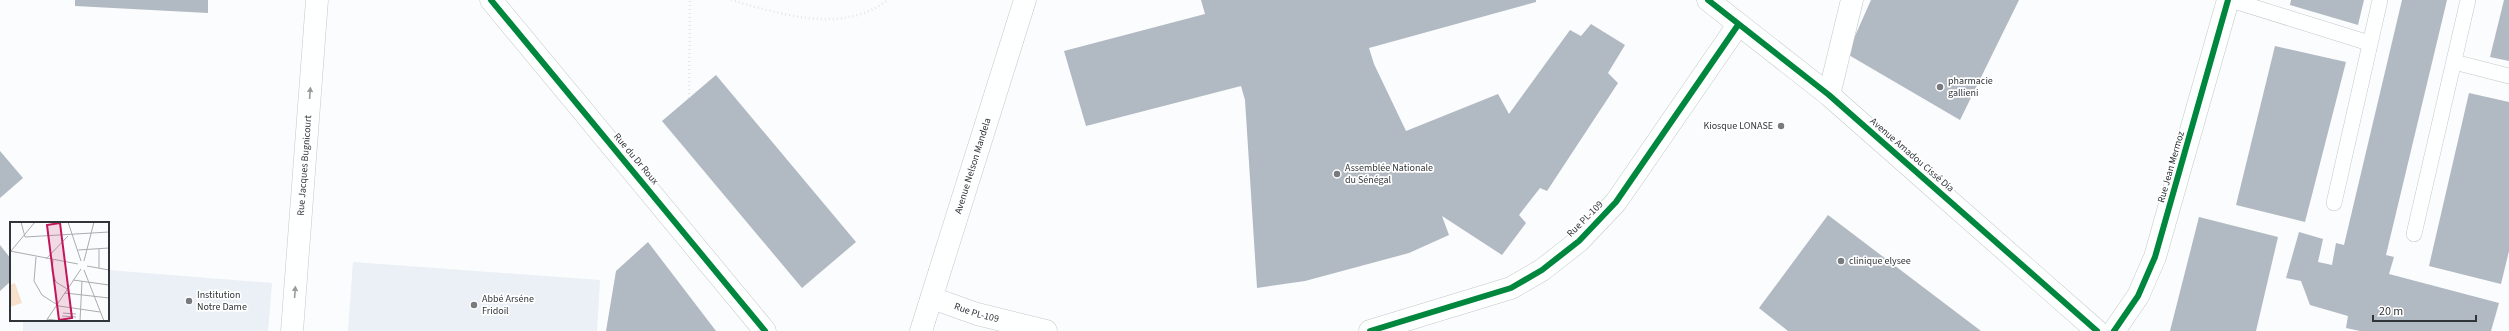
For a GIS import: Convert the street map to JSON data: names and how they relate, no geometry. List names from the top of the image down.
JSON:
{
  "streets": {
    "street": [
      "Avenue Amadou Cissé Dia",
      "Rue du Dr Roux",
      "Rue Jacques Bugnicourt",
      "Avenue Nelson Mandela",
      "Rue Jean Mermoz",
      "Rue PL-109"
    ]
  },
  "crossings": [
    ["Avenue Amadou Cissé Dia", "Rue PL-109"],
    ["Avenue Nelson Mandela", "Rue PL-109"]
  ],
  "one_way": ["Rue Jacques Bugnicourt"],
  "places": [
    "pharmacie gallieni",
    "Kiosque LONASE",
    "Assemblée Nationale du Sénégal",
    "clinique elysee",
    "Institution Notre Dame",
    "Abbé Arséne Fridoil"
  ],
  "scale_bar": "20 m"
}
